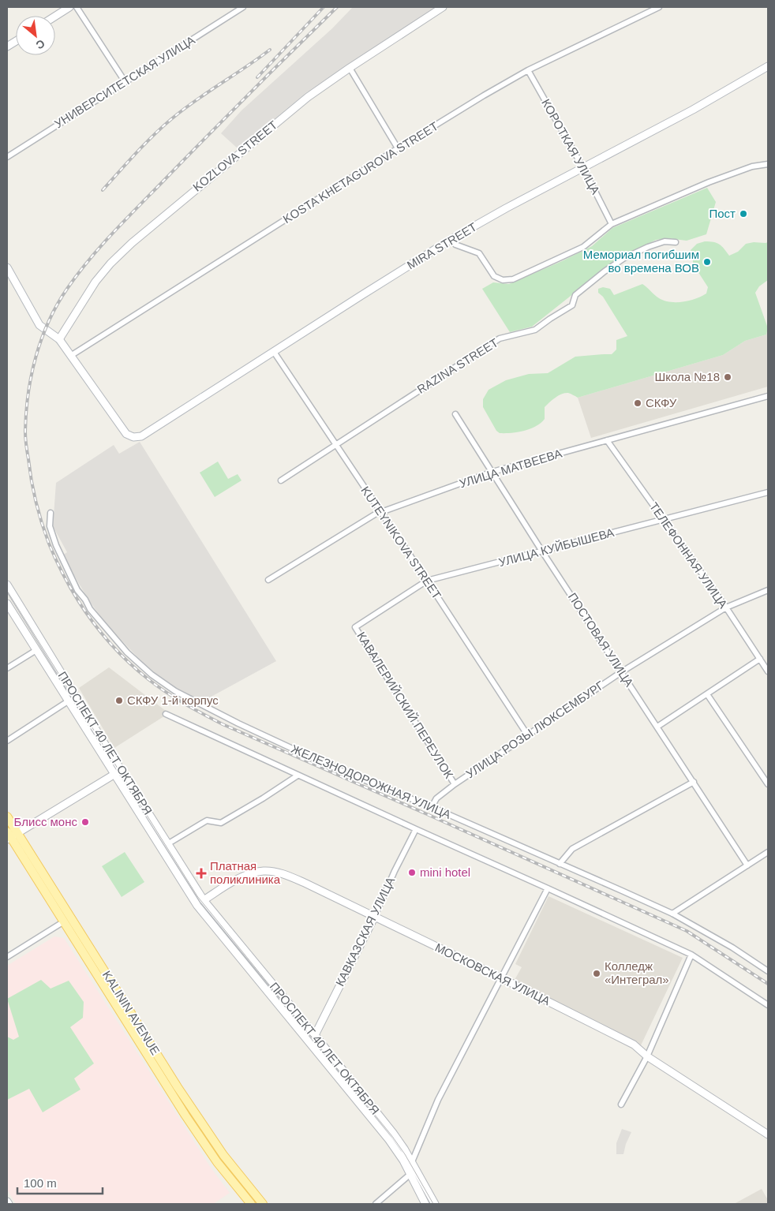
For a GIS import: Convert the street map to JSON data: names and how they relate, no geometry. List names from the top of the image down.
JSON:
{
  "streets": {
    "main road": ["KALININ AVENUE"],
    "street": [
      "УНИВЕРСИТЕТСКАЯ УЛИЦА",
      "КОРОТКАЯ УЛИЦА",
      "KOZLOVA STREET",
      "KOSTA KHETAGUROVA STREET",
      "MIRA STREET",
      "RAZINA STREET",
      "УЛИЦА МАТВЕЕВА",
      "KUTEYNIKOVA STREET",
      "УЛИЦА КУЙБЫШЕВА",
      "ТЕЛЕФОННАЯ УЛИЦА",
      "ПОСТОВАЯ УЛИЦА",
      "КАВАЛЕРИЙСКИЙ ПЕРЕУЛОК",
      "УЛИЦА РОЗЫ ЛЮКСЕМБУРГ",
      "ПРОСПЕКТ 40 ЛЕТ ОКТЯБРЯ",
      "ЖЕЛЕЗНОДОРОЖНАЯ УЛИЦА",
      "КАВКАЗСКАЯ УЛИЦА",
      "МОСКОВСКАЯ УЛИЦА"
    ]
  },
  "crossings": [
    ["КОРОТКАЯ УЛИЦА", "KOSTA KHETAGUROVA STREET"],
    ["КОРОТКАЯ УЛИЦА", "MIRA STREET"],
    ["KOSTA KHETAGUROVA STREET", "MIRA STREET"],
    ["MIRA STREET", "KUTEYNIKOVA STREET"],
    ["RAZINA STREET", "KUTEYNIKOVA STREET"],
    ["УЛИЦА МАТВЕЕВА", "KUTEYNIKOVA STREET"],
    ["УЛИЦА МАТВЕЕВА", "ТЕЛЕФОННАЯ УЛИЦА"],
    ["УЛИЦА МАТВЕЕВА", "ПОСТОВАЯ УЛИЦА"],
    ["KUTEYNIKOVA STREET", "УЛИЦА КУЙБЫШЕВА"],
    ["KUTEYNIKOVA STREET", "УЛИЦА РОЗЫ ЛЮКСЕМБУРГ"],
    ["УЛИЦА КУЙБЫШЕВА", "ТЕЛЕФОННАЯ УЛИЦА"],
    ["УЛИЦА КУЙБЫШЕВА", "ПОСТОВАЯ УЛИЦА"],
    ["УЛИЦА КУЙБЫШЕВА", "КАВАЛЕРИЙСКИЙ ПЕРЕУЛОК"],
    ["ТЕЛЕФОННАЯ УЛИЦА", "УЛИЦА РОЗЫ ЛЮКСЕМБУРГ"],
    ["ПОСТОВАЯ УЛИЦА", "УЛИЦА РОЗЫ ЛЮКСЕМБУРГ"],
    ["КАВАЛЕРИЙСКИЙ ПЕРЕУЛОК", "УЛИЦА РОЗЫ ЛЮКСЕМБУРГ"],
    ["УЛИЦА РОЗЫ ЛЮКСЕМБУРГ", "ЖЕЛЕЗНОДОРОЖНАЯ УЛИЦА"],
    ["ПРОСПЕКТ 40 ЛЕТ ОКТЯБРЯ", "КАВКАЗСКАЯ УЛИЦА"],
    ["ПРОСПЕКТ 40 ЛЕТ ОКТЯБРЯ", "МОСКОВСКАЯ УЛИЦА"],
    ["ЖЕЛЕЗНОДОРОЖНАЯ УЛИЦА", "КАВКАЗСКАЯ УЛИЦА"],
    ["КАВКАЗСКАЯ УЛИЦА", "МОСКОВСКАЯ УЛИЦА"]
  ],
  "places": {
    "other": [
      "Пост",
      "Мемориал погибшим во времена ВОВ",
      "Школа №18",
      "СКФУ",
      "СКФУ 1-й корпус",
      "Блисс монс",
      "mini hotel",
      "Колледж «Интеграл»"
    ],
    "health": ["Платная поликлиника"]
  },
  "scale_bar": "100 m",
  "north": "bottom right"
}
